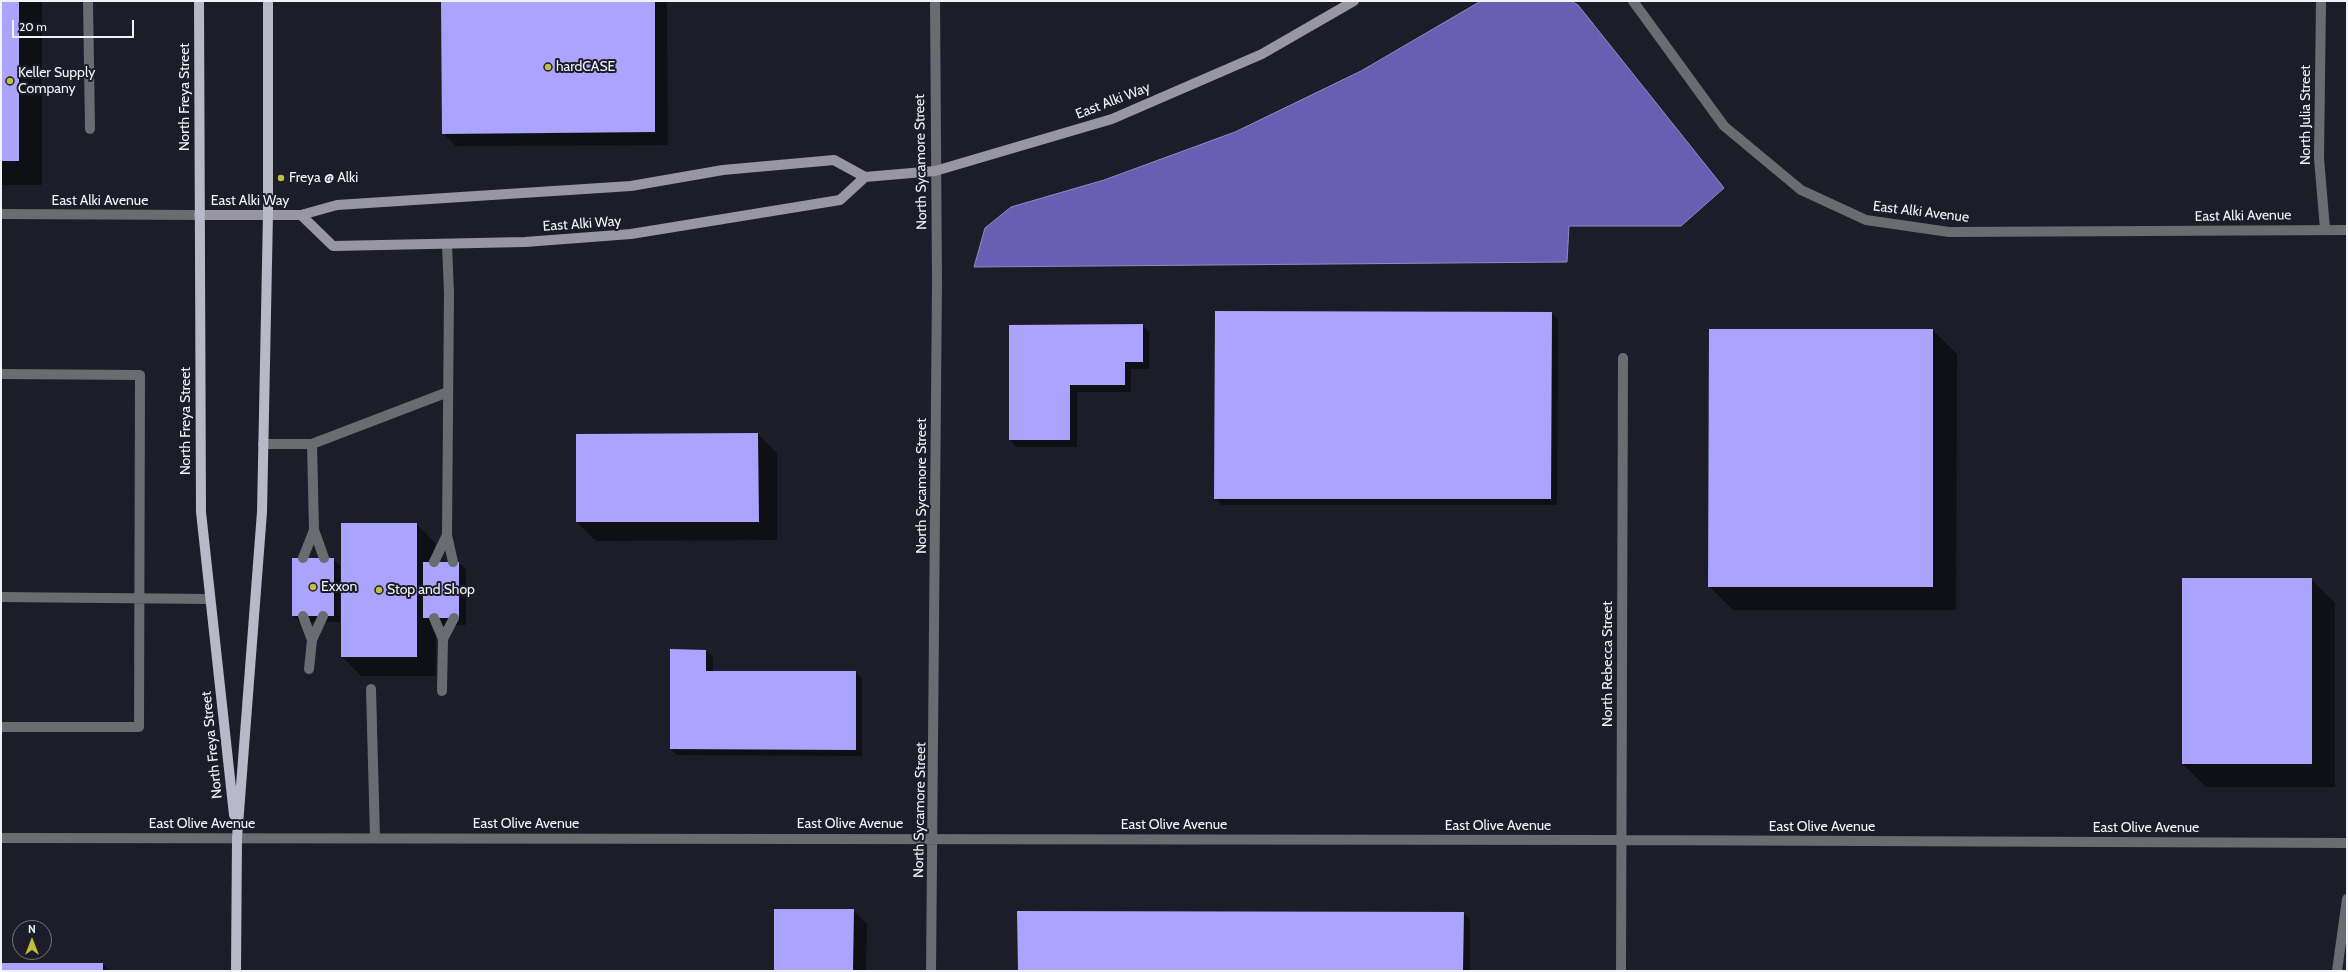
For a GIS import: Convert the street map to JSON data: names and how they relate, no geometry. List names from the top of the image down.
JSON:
{
  "streets": {
    "main road": ["North Freya Street", "East Alki Way"],
    "street": [
      "North Julia Street",
      "North Sycamore Street",
      "East Alki Avenue",
      "North Rebecca Street",
      "East Olive Avenue"
    ]
  },
  "crossings": [
    ["North Freya Street", "East Alki Way"],
    ["North Freya Street", "East Alki Avenue"],
    ["North Freya Street", "East Olive Avenue"],
    ["East Alki Way", "North Sycamore Street"],
    ["East Alki Way", "East Alki Avenue"],
    ["North Julia Street", "East Alki Avenue"],
    ["North Sycamore Street", "East Olive Avenue"],
    ["North Rebecca Street", "East Olive Avenue"]
  ],
  "places": [
    "hardCASE",
    "Keller Supply Company",
    "Freya @ Alki",
    "Exxon",
    "Stop and Shop"
  ],
  "scale_bar": "20 m",
  "north": "top"
}
